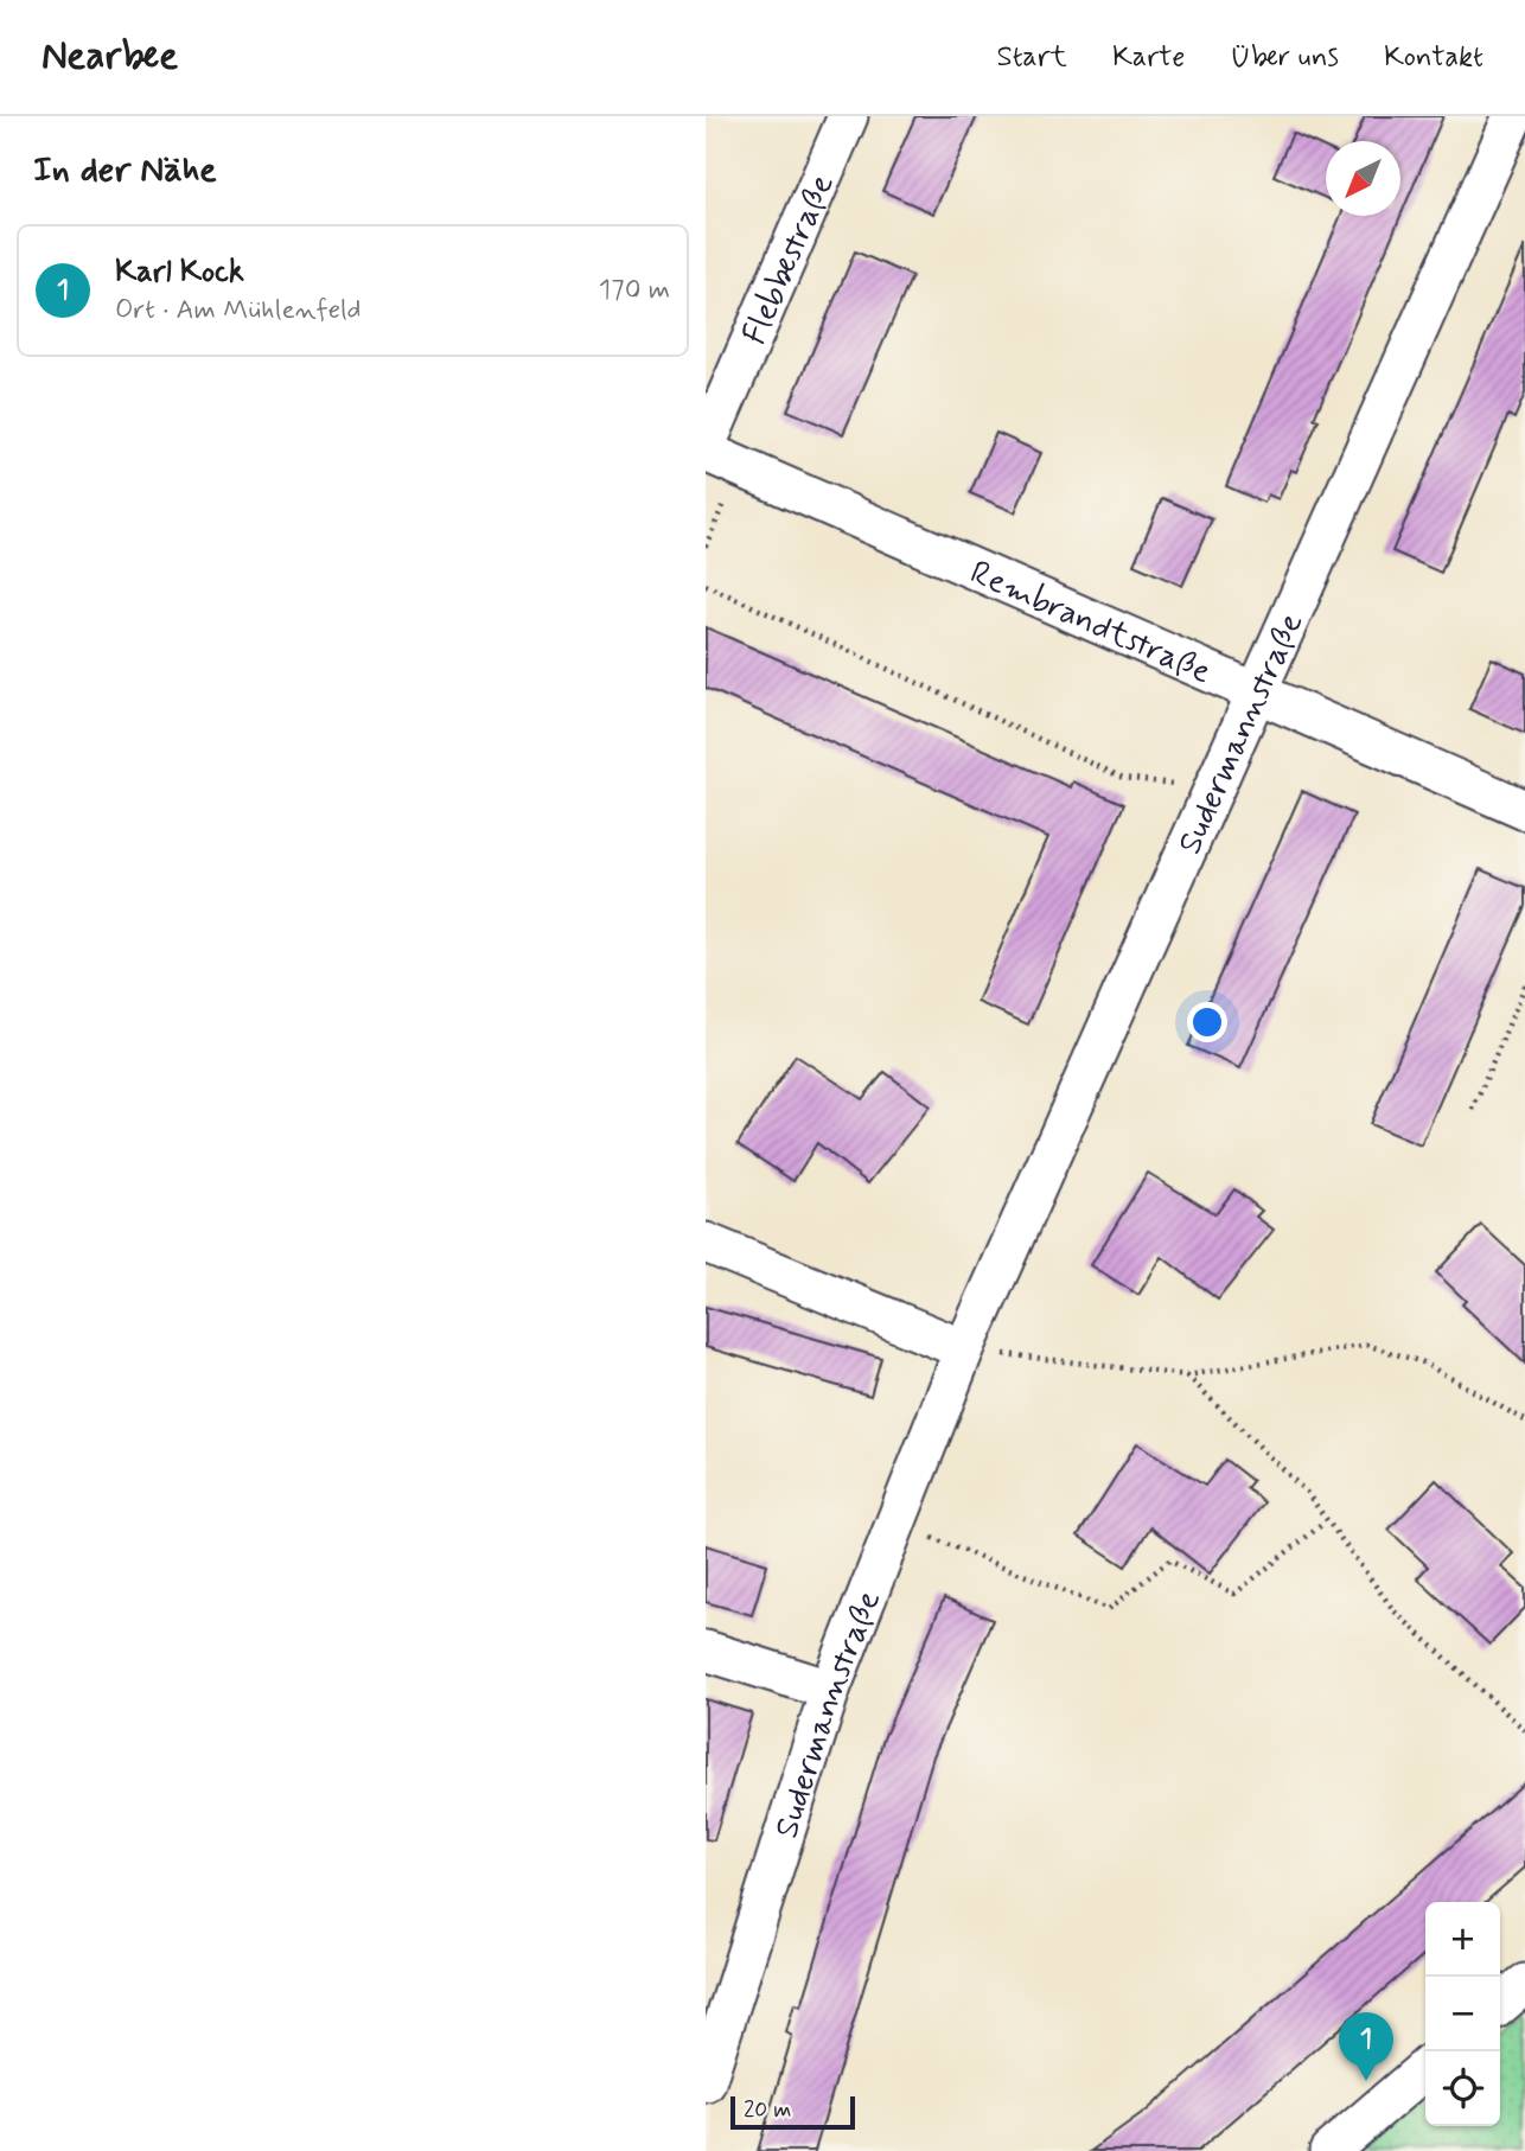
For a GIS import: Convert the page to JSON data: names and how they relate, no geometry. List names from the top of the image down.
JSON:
{
  "streets": {
    "street": ["Flebbestraße", "Rembrandtstraße", "Sudermannstraße"]
  },
  "crossings": [
    ["Flebbestraße", "Rembrandtstraße"],
    ["Rembrandtstraße", "Sudermannstraße"]
  ],
  "scale_bar": "20 m",
  "north": "bottom left",
  "page": {
    "header": "Nearbee",
    "nav": [
      "Start",
      "Karte",
      "Über uns",
      "Kontakt"
    ],
    "heading": "In der Nähe",
    "list": [
      {
        "mark": "1",
        "name": "Karl Kock",
        "note": "Ort · Am Mühlenfeld",
        "value": "170 m"
      }
    ],
    "map_buttons": ["+", "−"],
    "pins": "1",
    "scale": "20 m"
  }
}
